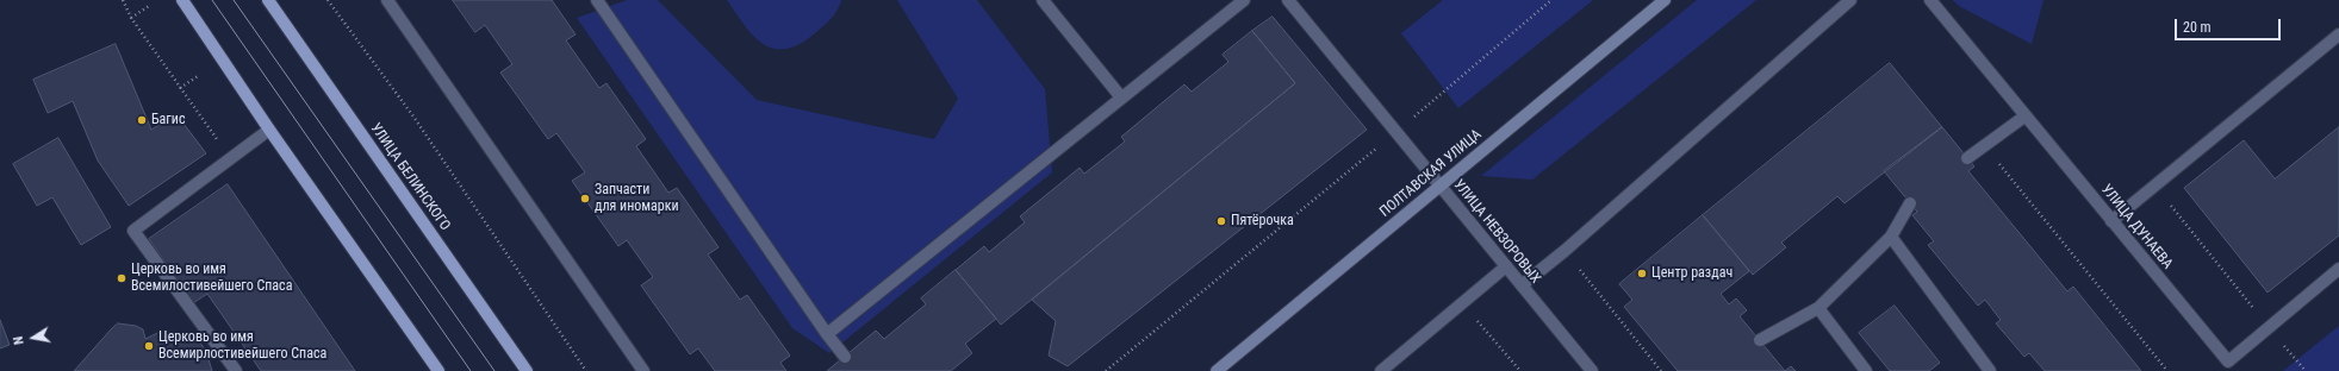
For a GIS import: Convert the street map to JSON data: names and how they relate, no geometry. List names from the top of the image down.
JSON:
{
  "streets": {
    "main road": ["УЛИЦА БЕЛИНСКОГО"],
    "street": ["ПОЛТАВСКАЯ УЛИЦА", "УЛИЦА ДУНАЕВА", "УЛИЦА НЕВЗОРОВЫХ"]
  },
  "crossings": [
    ["ПОЛТАВСКАЯ УЛИЦА", "УЛИЦА НЕВЗОРОВЫХ"]
  ],
  "places": [
    "Багис",
    "Запчасти для иномарки",
    "Пятёрочка",
    "Центр раздач",
    "Церковь во имя Всемилостивейшего Спаса",
    "Церковь во имя Всемирлостивейшего Спаса"
  ],
  "scale_bar": "20 m",
  "north": "left"
}
